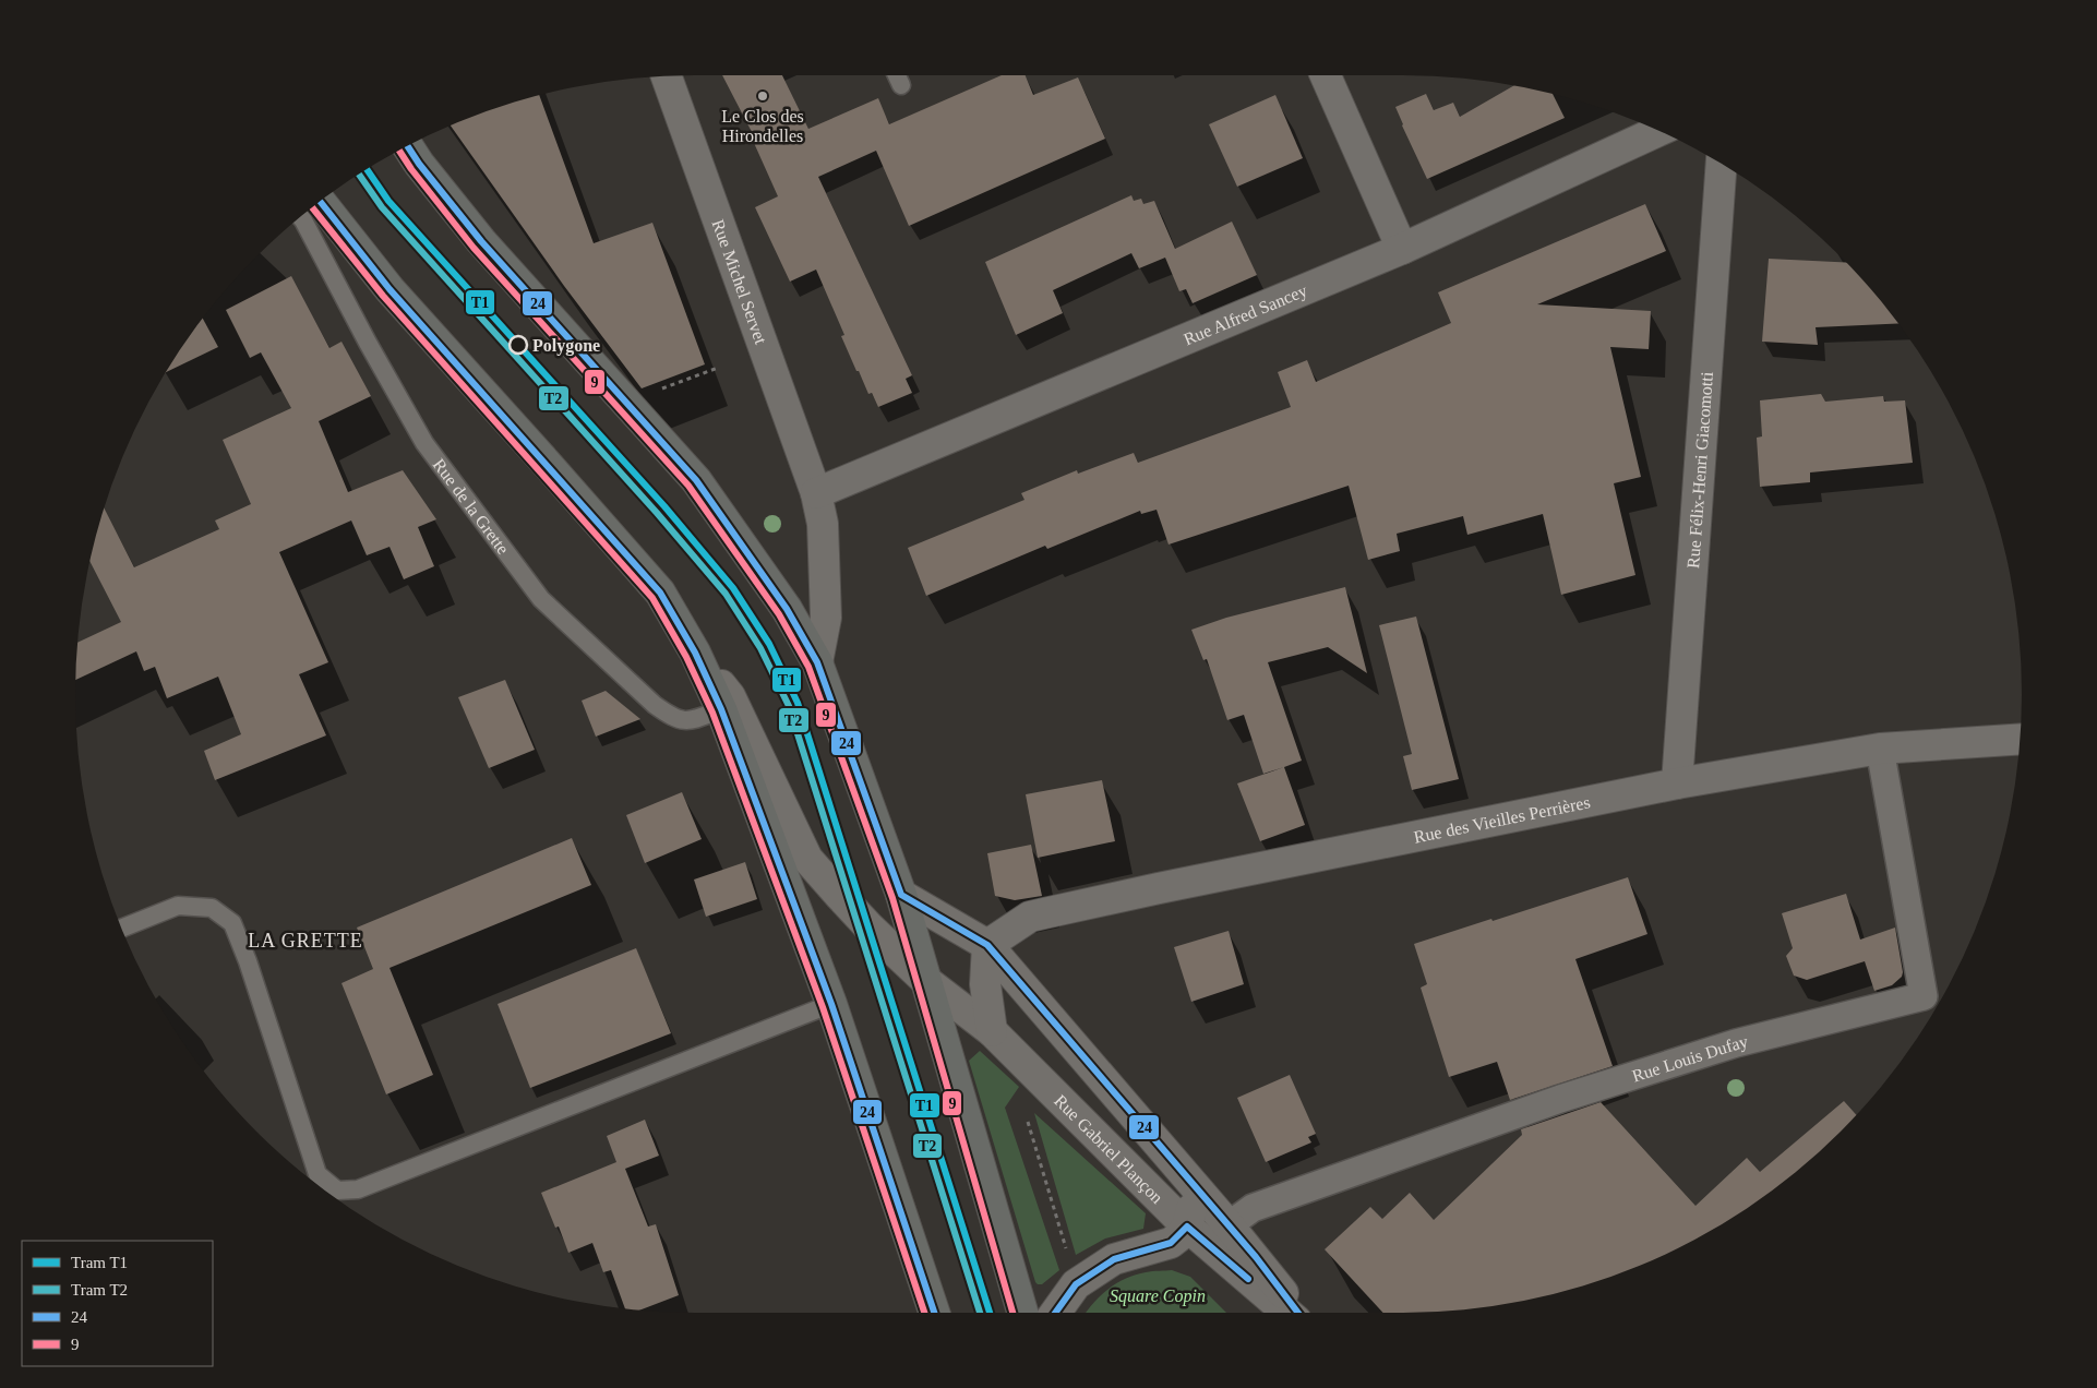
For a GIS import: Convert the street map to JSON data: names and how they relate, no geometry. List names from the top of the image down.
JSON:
{
  "streets": {
    "street": [
      "Rue Michel Servet",
      "Rue Alfred Sancey",
      "Rue Félix-Henri Giacomotti",
      "Rue des Vieilles Perrières",
      "Rue Louis Dufay",
      "Rue Gabriel Plançon"
    ],
    "lane": ["Rue de la Grette"]
  },
  "crossings": [
    ["Rue Michel Servet", "Rue Alfred Sancey"],
    ["Rue Félix-Henri Giacomotti", "Rue des Vieilles Perrières"],
    ["Rue des Vieilles Perrières", "Rue Louis Dufay"],
    ["Rue des Vieilles Perrières", "Rue Gabriel Plançon"],
    ["Rue Louis Dufay", "Rue Gabriel Plançon"]
  ],
  "districts": ["LA GRETTE"],
  "parks": ["Square Copin"],
  "places": ["Le Clos des Hirondelles", "Polygone"],
  "lines": [
    "transit line 24",
    "transit line 9",
    "tram line T1",
    "tram line T2"
  ],
  "legend": [
    "Tram T1",
    "Tram T2",
    "24",
    "9"
  ]
}
